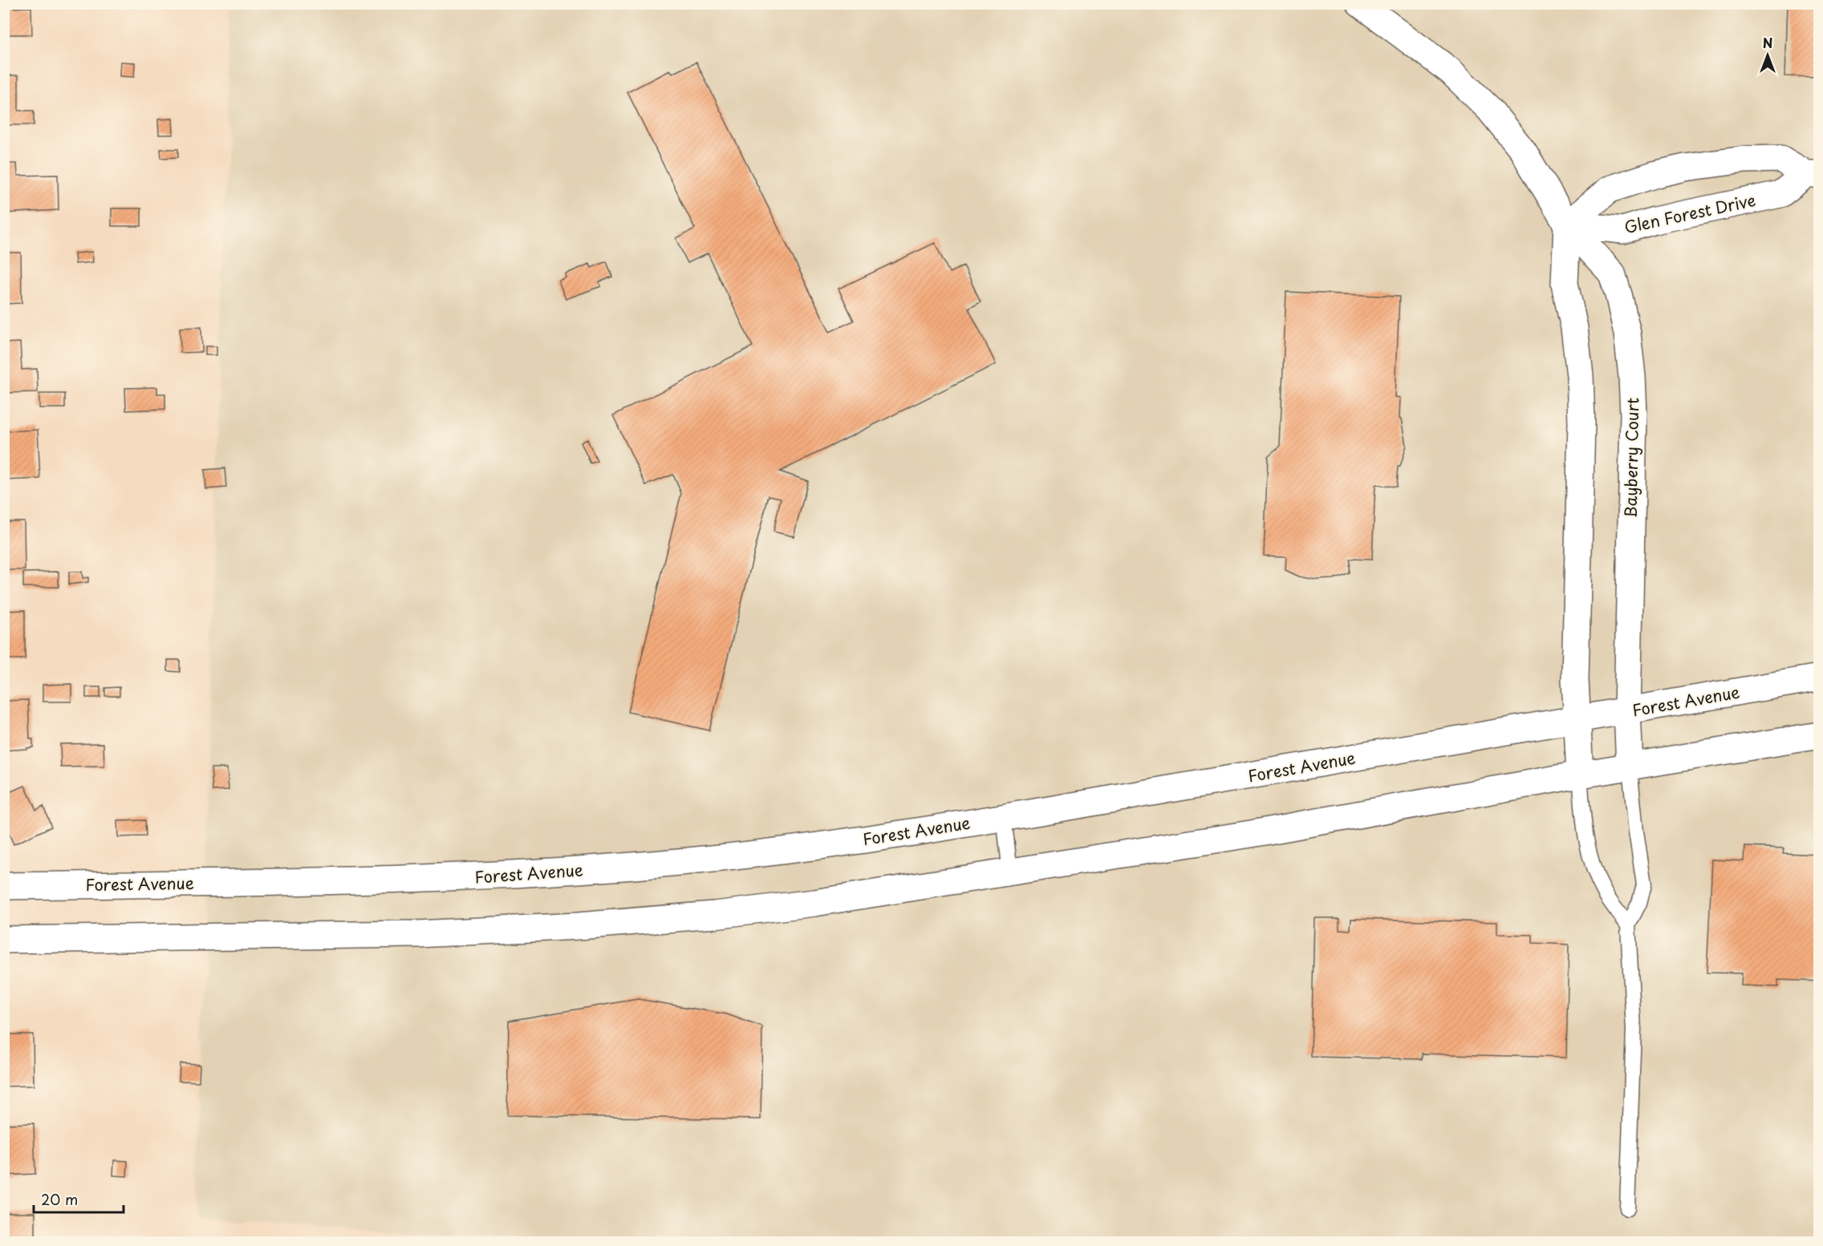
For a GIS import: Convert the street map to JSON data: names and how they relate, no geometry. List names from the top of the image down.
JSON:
{
  "streets": {
    "main road": ["Glen Forest Drive", "Bayberry Court", "Forest Avenue"]
  },
  "crossings": [
    ["Glen Forest Drive", "Bayberry Court"],
    ["Bayberry Court", "Forest Avenue"]
  ],
  "scale_bar": "20 m",
  "north": "top"
}
